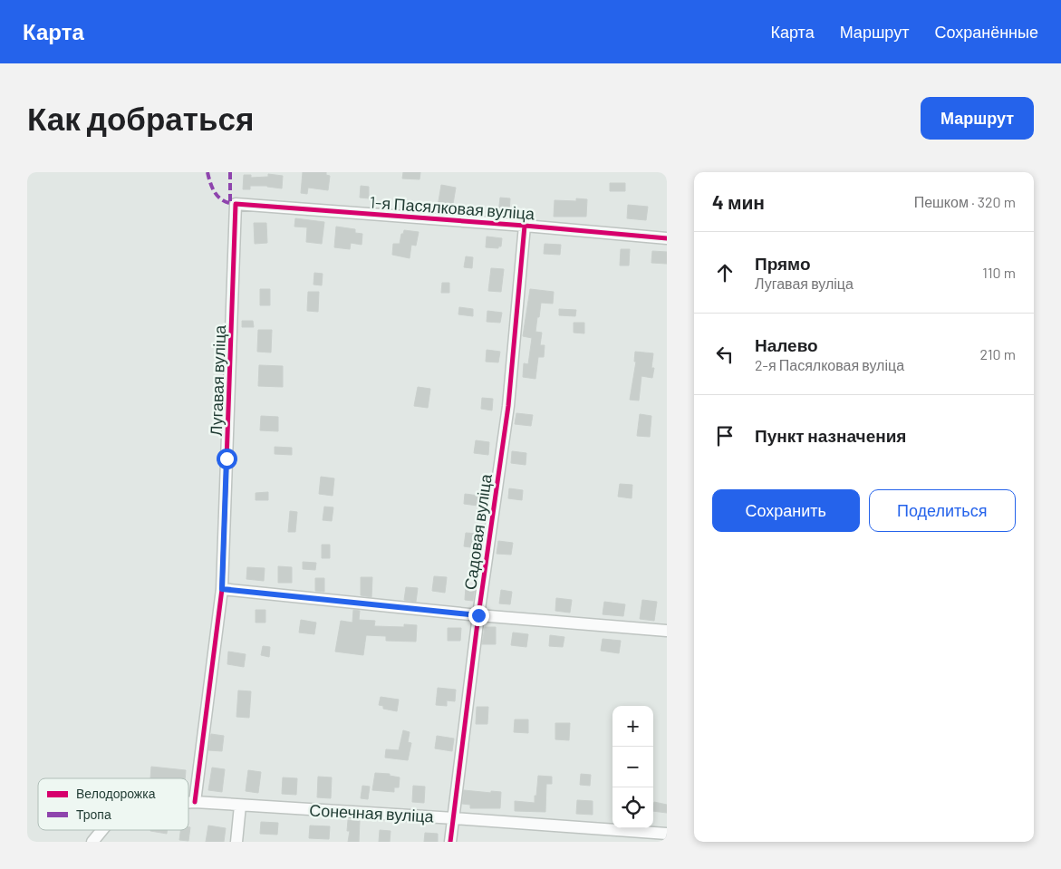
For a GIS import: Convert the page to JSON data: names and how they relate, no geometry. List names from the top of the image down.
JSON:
{
  "streets": {
    "street": [
      "1-я Пасялковая вуліца",
      "Лугавая вуліца",
      "Садовая вуліца",
      "Сонечная вуліца"
    ]
  },
  "crossings": [
    ["1-я Пасялковая вуліца", "Лугавая вуліца"],
    ["1-я Пасялковая вуліца", "Садовая вуліца"],
    ["Лугавая вуліца", "Сонечная вуліца"],
    ["Садовая вуліца", "Сонечная вуліца"]
  ],
  "legend": ["Велодорожка", "Тропа"],
  "page": {
    "header": "Карта",
    "nav": ["Карта", "Маршрут", "Сохранённые"],
    "buttons": [
      "Маршрут",
      ["Сохранить", "Поделиться"]
    ],
    "title": "Как добраться",
    "heading": ["4 мин", "Пешком · 320 m"],
    "list": [
      ["Прямо", "Лугавая вуліца", "110 m"],
      ["Налево", "2-я Пасялковая вуліца", "210 m"],
      "Пункт назначения"
    ],
    "map_buttons": ["+", "−"]
  }
}
